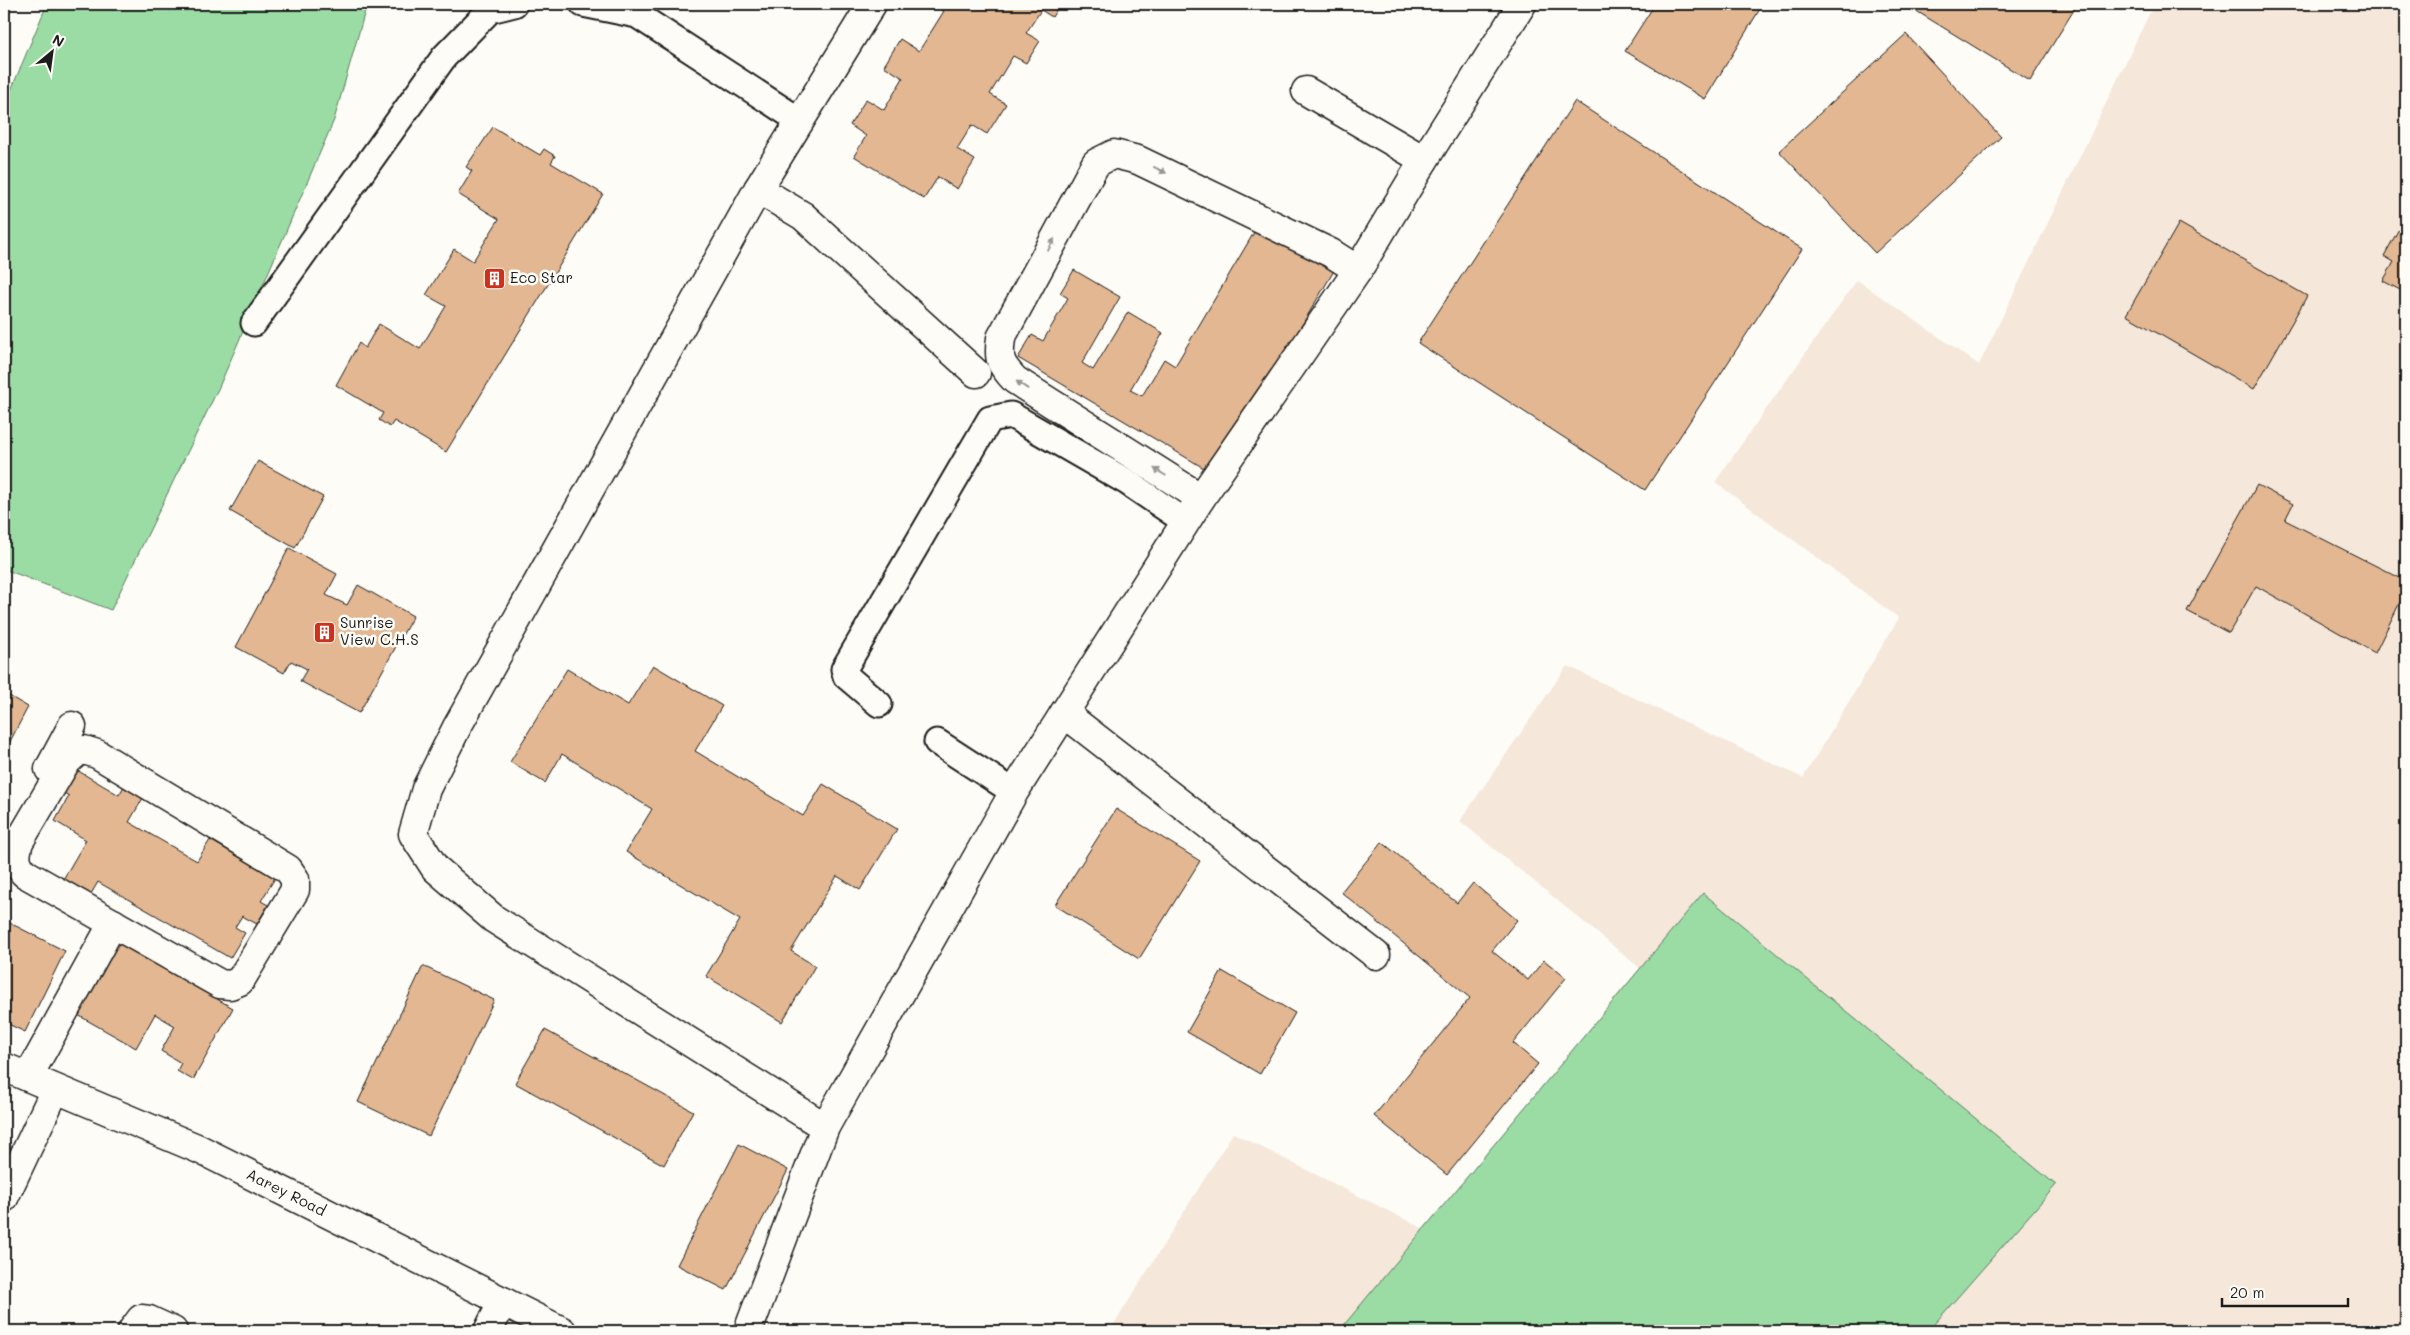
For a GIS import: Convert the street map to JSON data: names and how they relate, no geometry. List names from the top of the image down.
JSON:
{
  "streets": {
    "street": ["Aarey Road"]
  },
  "places": {
    "building": ["Eco Star", "Sunrise View C.H.S"]
  },
  "scale_bar": "20 m",
  "north": "top right"
}
